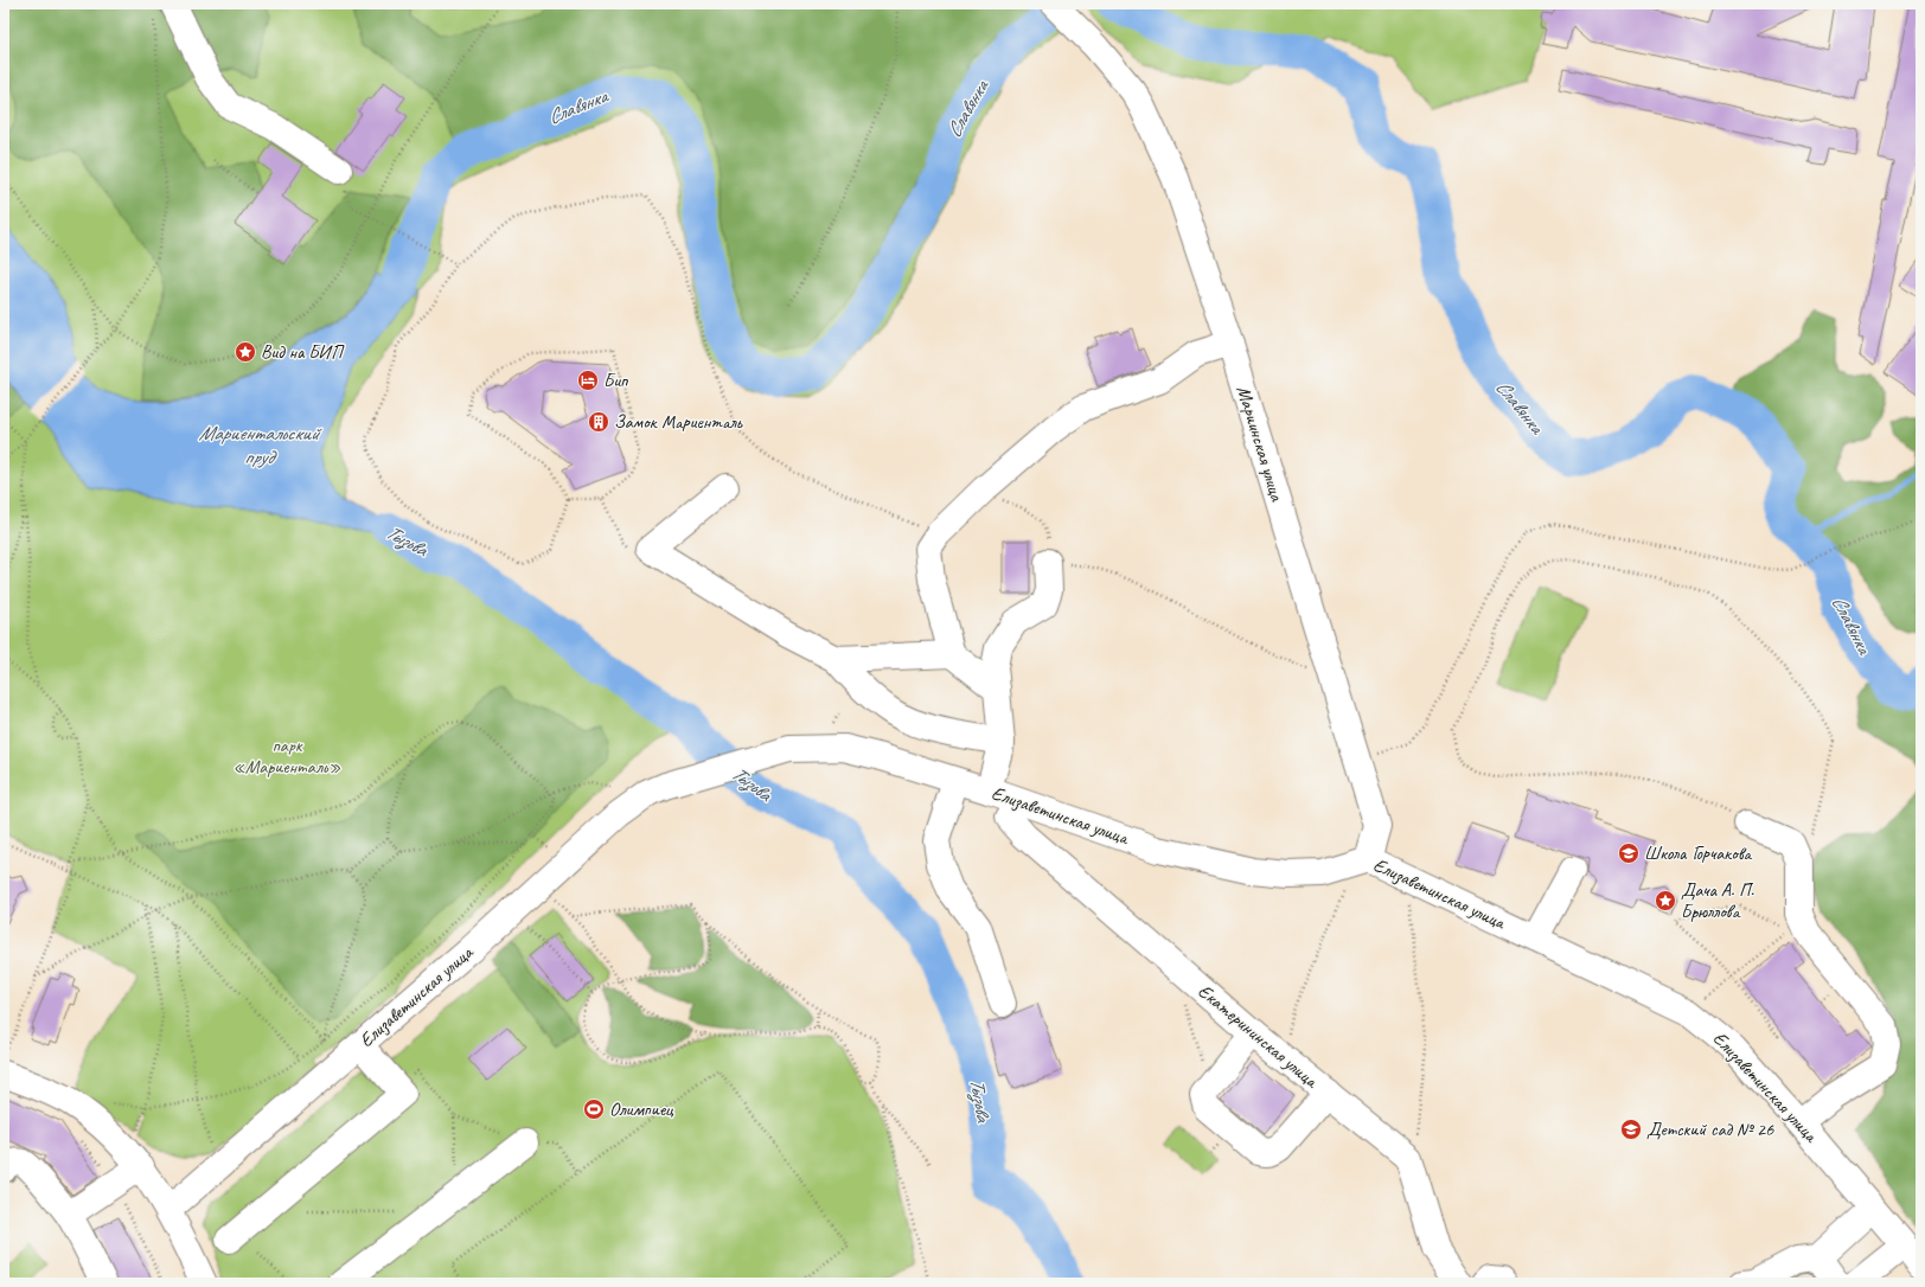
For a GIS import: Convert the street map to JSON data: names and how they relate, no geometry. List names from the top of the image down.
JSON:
{
  "streets": {
    "street": ["Мариинская улица", "Елизаветинская улица", "Екатерининская улица"]
  },
  "crossings": [
    ["Мариинская улица", "Елизаветинская улица"]
  ],
  "water": ["Славянка", "Мариентальский пруд", "Тызьва"],
  "parks": ["парк «Мариенталь»"],
  "places": {
    "place": ["Вид на БИП", "Дача А. П. Брюллова"],
    "hotel": ["Бип"],
    "building": ["Замок Мариенталь"],
    "school or university": ["Школа Горчакова", "Детский сад № 26"],
    "sports": ["Олимпиец"]
  }
}
